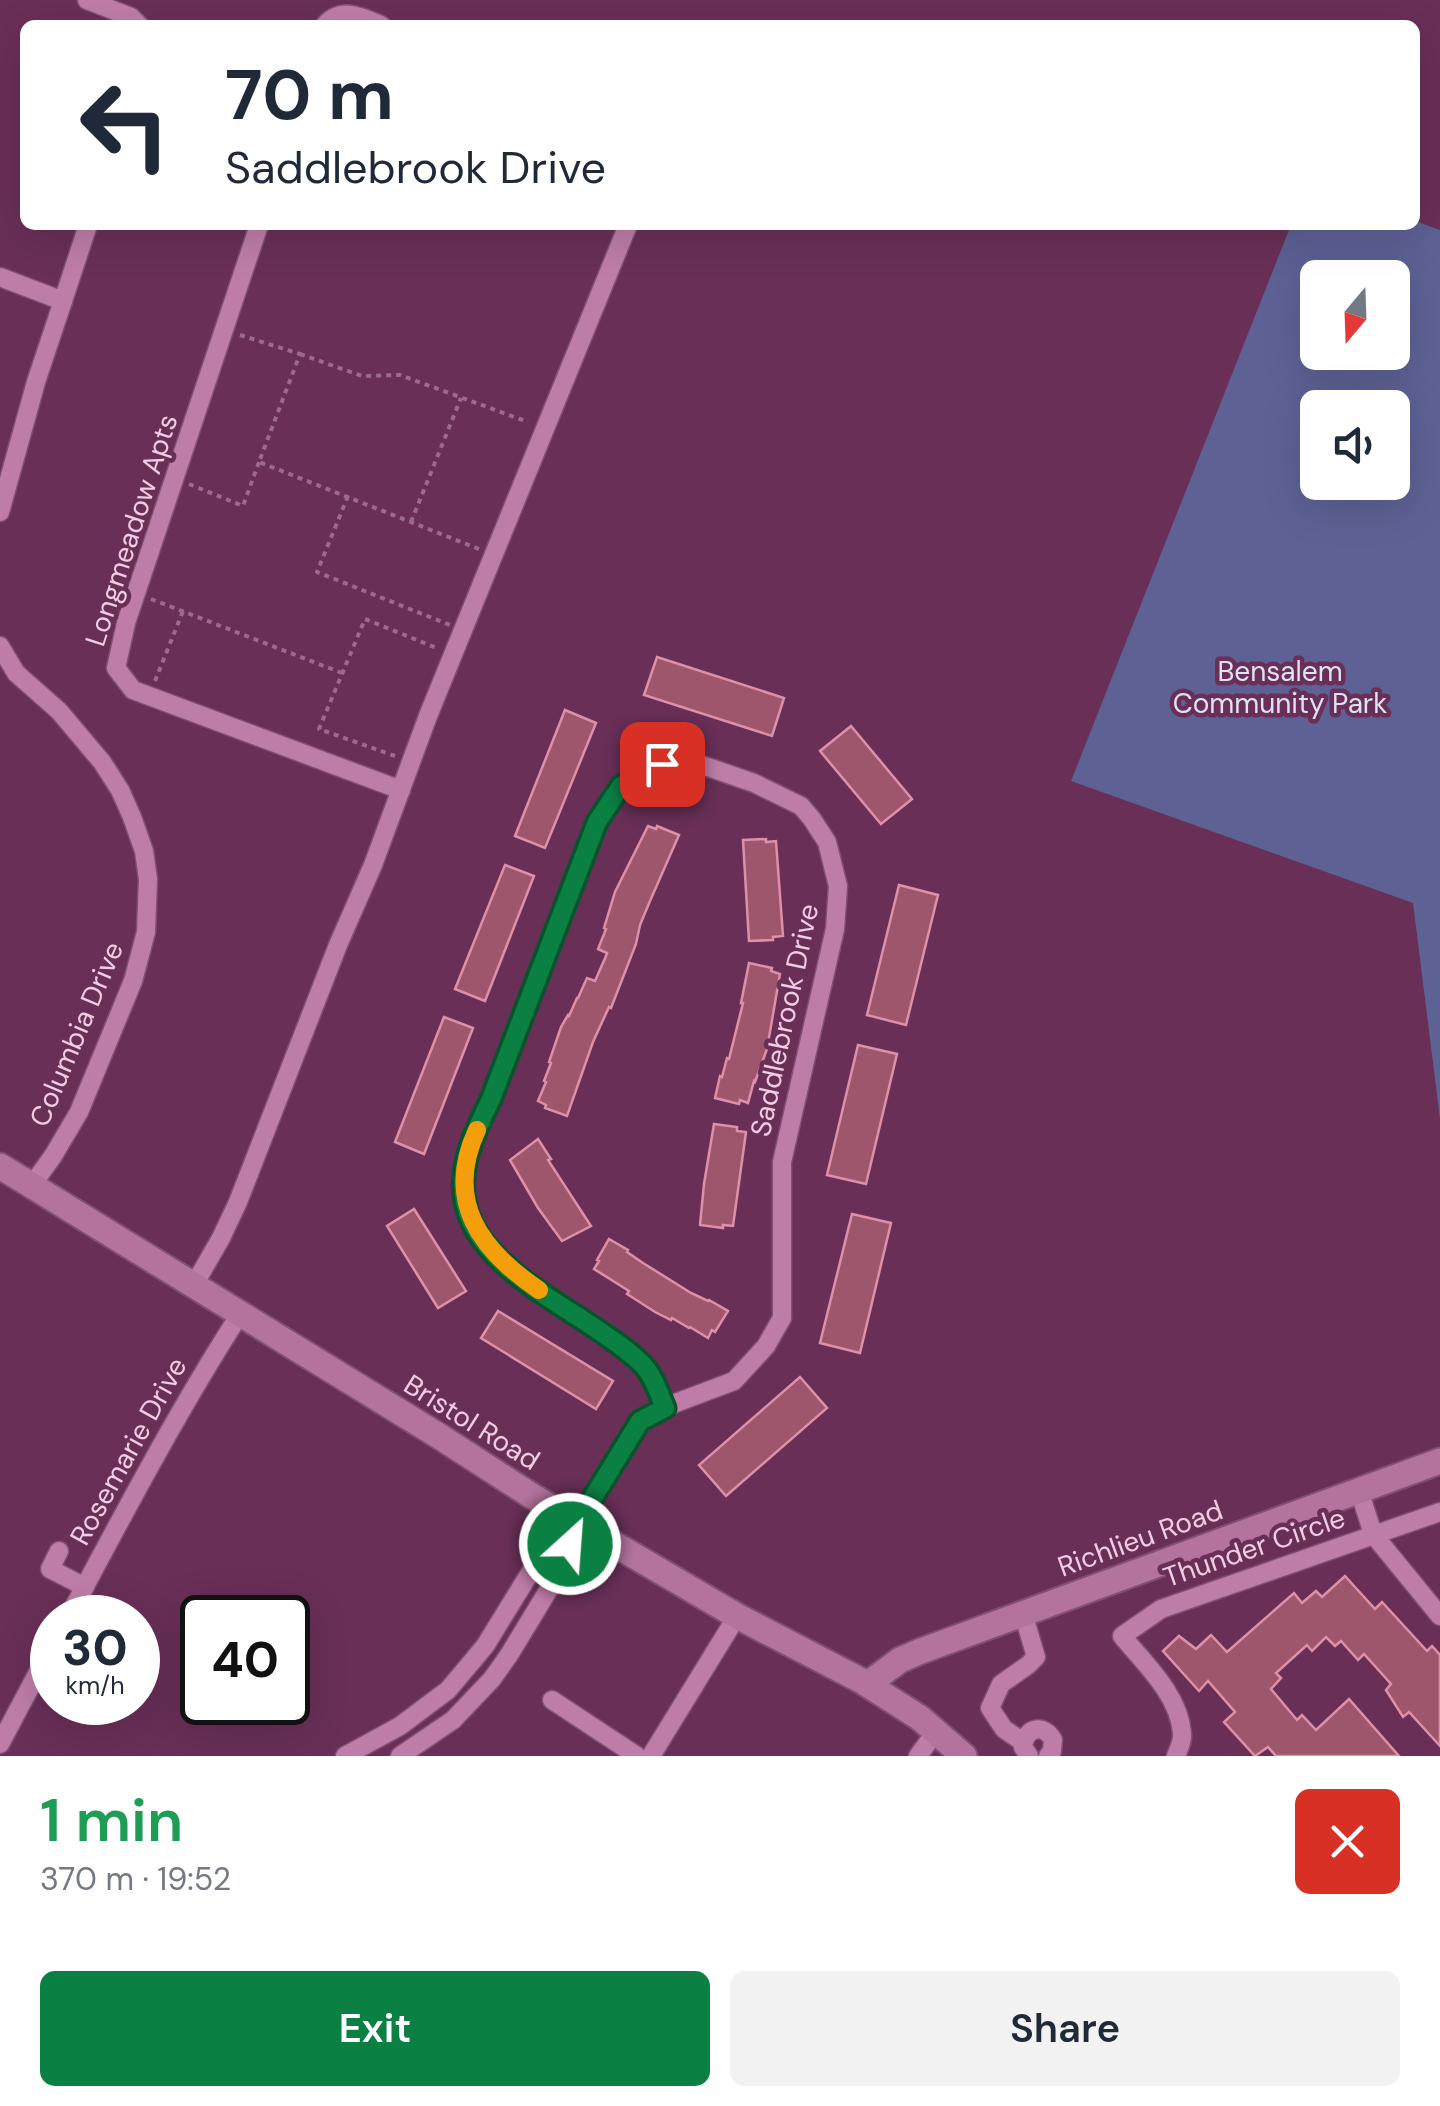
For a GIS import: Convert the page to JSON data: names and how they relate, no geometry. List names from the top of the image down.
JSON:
{
  "streets": {
    "main road": ["Bristol Road", "Richlieu Road"],
    "street": [
      "Longmeadow Apts",
      "Saddlebrook Drive",
      "Columbia Drive",
      "Rosemarie Drive",
      "Thunder Circle"
    ]
  },
  "crossings": [
    ["Saddlebrook Drive", "Bristol Road"],
    ["Columbia Drive", "Bristol Road"],
    ["Bristol Road", "Rosemarie Drive"],
    ["Bristol Road", "Richlieu Road"],
    ["Richlieu Road", "Thunder Circle"]
  ],
  "parks": ["Bensalem Community Park"],
  "north": "bottom",
  "page": {
    "turn": ["70 m", "Saddlebrook Drive"],
    "speed": "30 km/h",
    "limit": "40",
    "heading": ["1 min", "370 m · 19:52"],
    "buttons": ["Exit", "Share"]
  }
}
